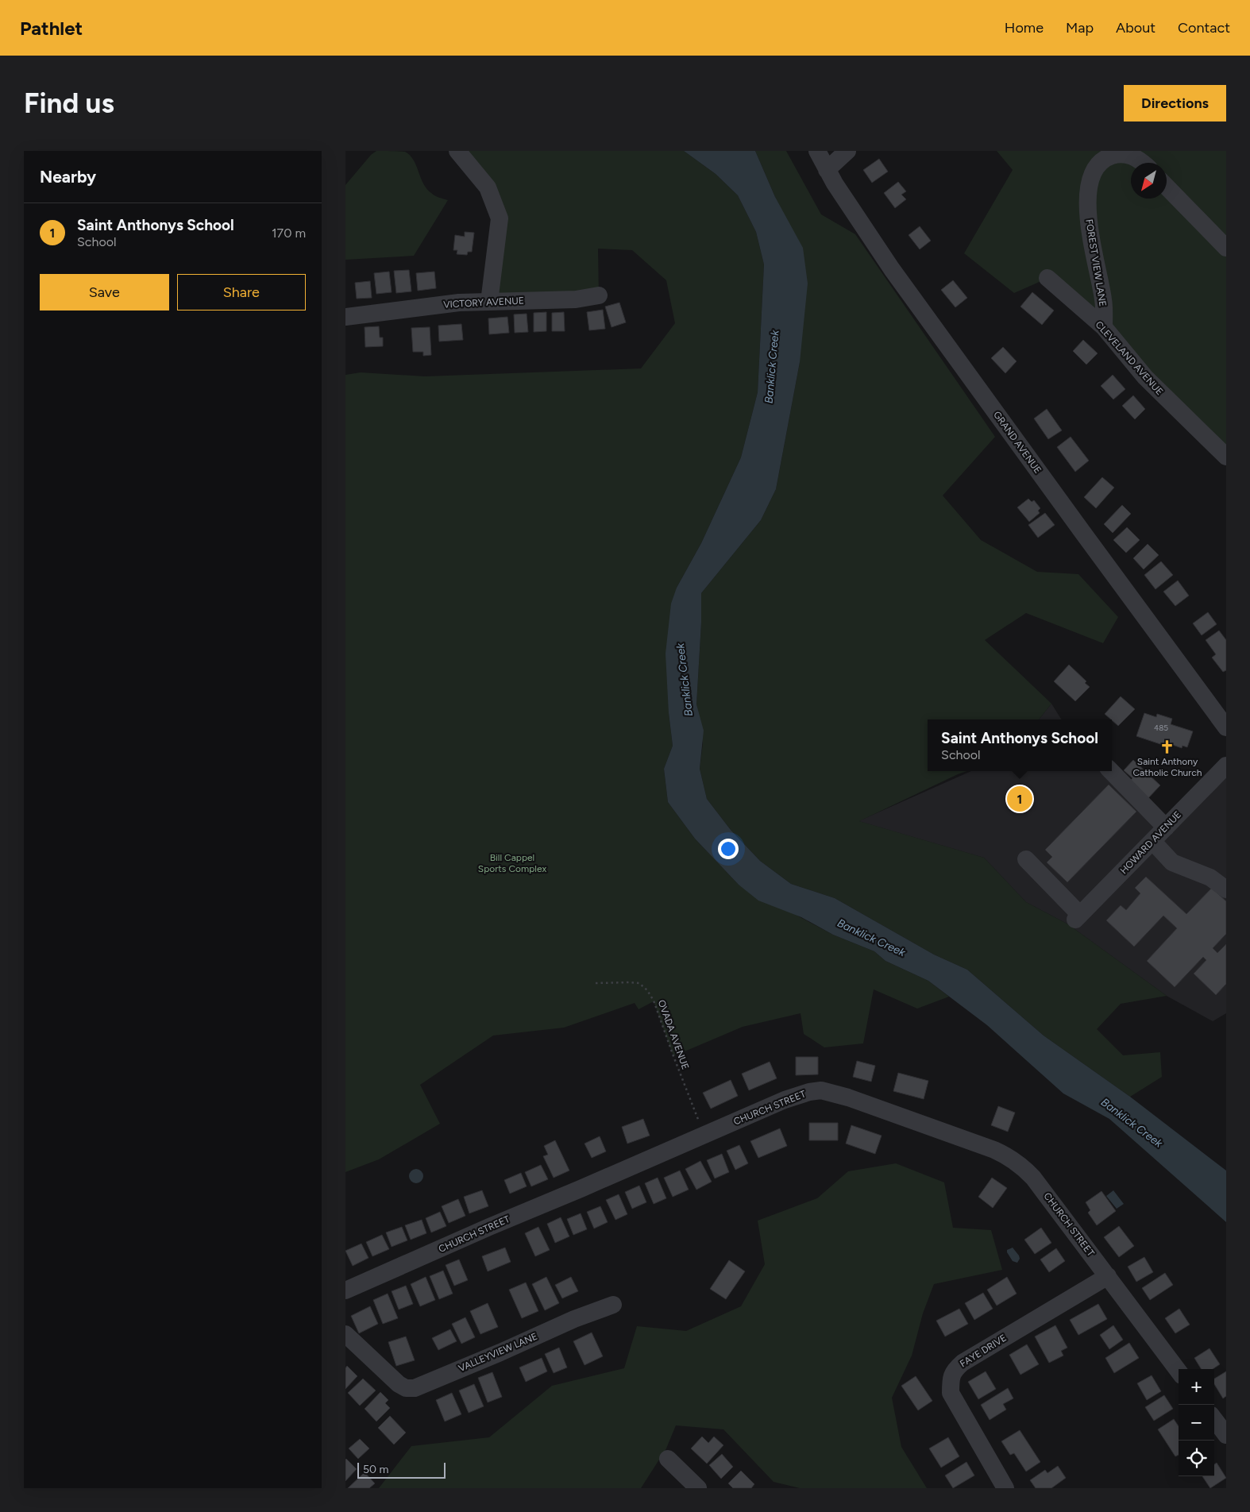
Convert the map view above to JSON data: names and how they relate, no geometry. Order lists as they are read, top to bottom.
{
  "streets": {
    "street": [
      "FOREST VIEW LANE",
      "VICTORY AVENUE",
      "CLEVELAND AVENUE",
      "GRAND AVENUE",
      "HOWARD AVENUE",
      "CHURCH STREET",
      "FAYE DRIVE",
      "VALLEYVIEW LANE"
    ],
    "path": ["OVADA AVENUE"]
  },
  "crossings": [
    ["FOREST VIEW LANE", "CLEVELAND AVENUE"],
    ["OVADA AVENUE", "CHURCH STREET"],
    ["CHURCH STREET", "FAYE DRIVE"]
  ],
  "water": ["Banklick Creek"],
  "parks": ["Bill Cappel Sports Complex"],
  "places": {
    "church": ["Saint Anthony Catholic Church"]
  },
  "house_numbers": ["485"],
  "scale_bar": "50 m",
  "north": "bottom left",
  "page": {
    "header": "Pathlet",
    "nav": [
      "Home",
      "Map",
      "About",
      "Contact"
    ],
    "buttons": [
      "Directions",
      ["Save", "Share"]
    ],
    "title": "Find us",
    "heading": "Nearby",
    "list": [
      {
        "mark": "1",
        "name": "Saint Anthonys School",
        "note": "School",
        "value": "170 m"
      }
    ],
    "popup": ["Saint Anthonys School", "School"],
    "pins": "1",
    "map_buttons": ["+", "−"],
    "scale": "50 m"
  }
}
